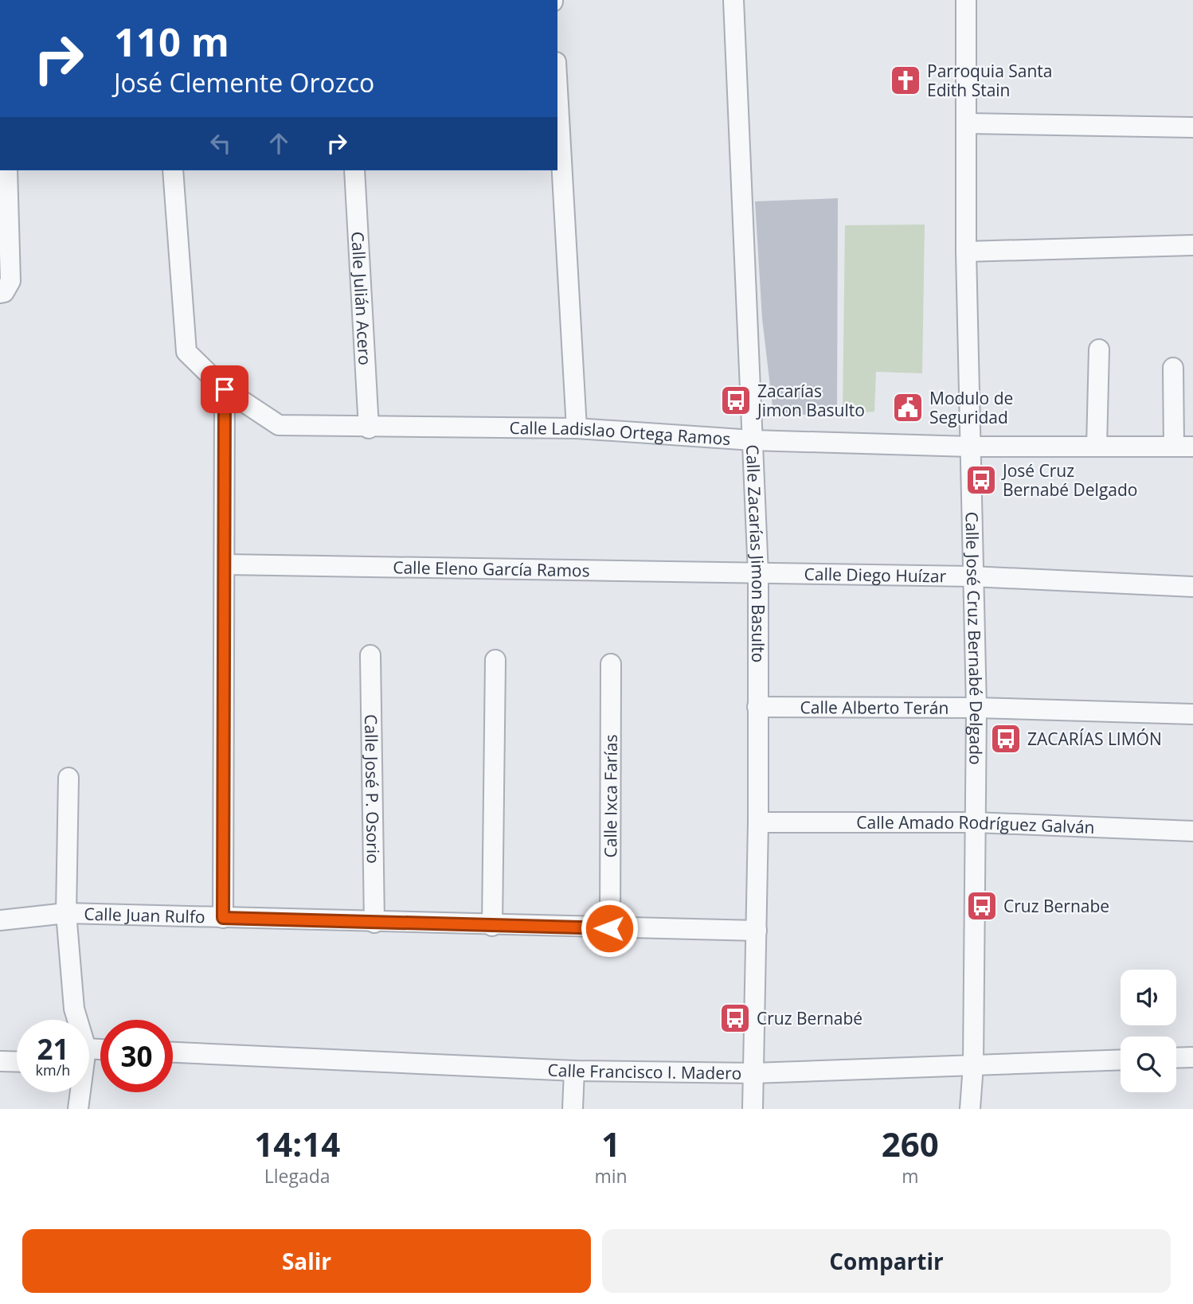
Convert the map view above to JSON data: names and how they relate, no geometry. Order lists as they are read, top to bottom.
{
  "streets": {
    "street": [
      "Calle Julián Acero",
      "Calle Ladislao Ortega Ramos",
      "Calle Zacarías Jimon Basulto",
      "Calle Eleno García Ramos",
      "Calle Diego Huízar",
      "Calle José Cruz Bernabé Delgado",
      "Calle Alberto Terán",
      "Calle José P. Osorio",
      "Calle Ixca Farías",
      "Calle Amado Rodríguez Galván",
      "Calle Juan Rulfo",
      "Calle Francisco I. Madero"
    ]
  },
  "crossings": [
    ["Calle Julián Acero", "Calle Ladislao Ortega Ramos"],
    ["Calle Ladislao Ortega Ramos", "Calle Zacarías Jimon Basulto"],
    ["Calle Ladislao Ortega Ramos", "Calle José Cruz Bernabé Delgado"],
    ["Calle Zacarías Jimon Basulto", "Calle Eleno García Ramos"],
    ["Calle Zacarías Jimon Basulto", "Calle Diego Huízar"],
    ["Calle Zacarías Jimon Basulto", "Calle Alberto Terán"],
    ["Calle Zacarías Jimon Basulto", "Calle Amado Rodríguez Galván"],
    ["Calle Zacarías Jimon Basulto", "Calle Juan Rulfo"],
    ["Calle Zacarías Jimon Basulto", "Calle Francisco I. Madero"],
    ["Calle Eleno García Ramos", "Calle Diego Huízar"],
    ["Calle Diego Huízar", "Calle José Cruz Bernabé Delgado"],
    ["Calle José Cruz Bernabé Delgado", "Calle Alberto Terán"],
    ["Calle José Cruz Bernabé Delgado", "Calle Amado Rodríguez Galván"],
    ["Calle José Cruz Bernabé Delgado", "Calle Francisco I. Madero"],
    ["Calle José P. Osorio", "Calle Juan Rulfo"],
    ["Calle Ixca Farías", "Calle Juan Rulfo"]
  ],
  "places": {
    "church": ["Parroquia Santa Edith Stain"],
    "bus stop": [
      "Zacarías Jimon Basulto",
      "José Cruz Bernabé Delgado",
      "ZACARÍAS LIMÓN",
      "Cruz Bernabe",
      "Cruz Bernabé"
    ],
    "public building": ["Modulo de Seguridad"]
  },
  "page": {
    "turn": ["110 m", "José Clemente Orozco"],
    "speed": "21 km/h",
    "limit": "30",
    "eta": [
      "14:14",
      "Llegada",
      "1",
      "min",
      "260",
      "m"
    ],
    "buttons": ["Salir", "Compartir"]
  }
}
